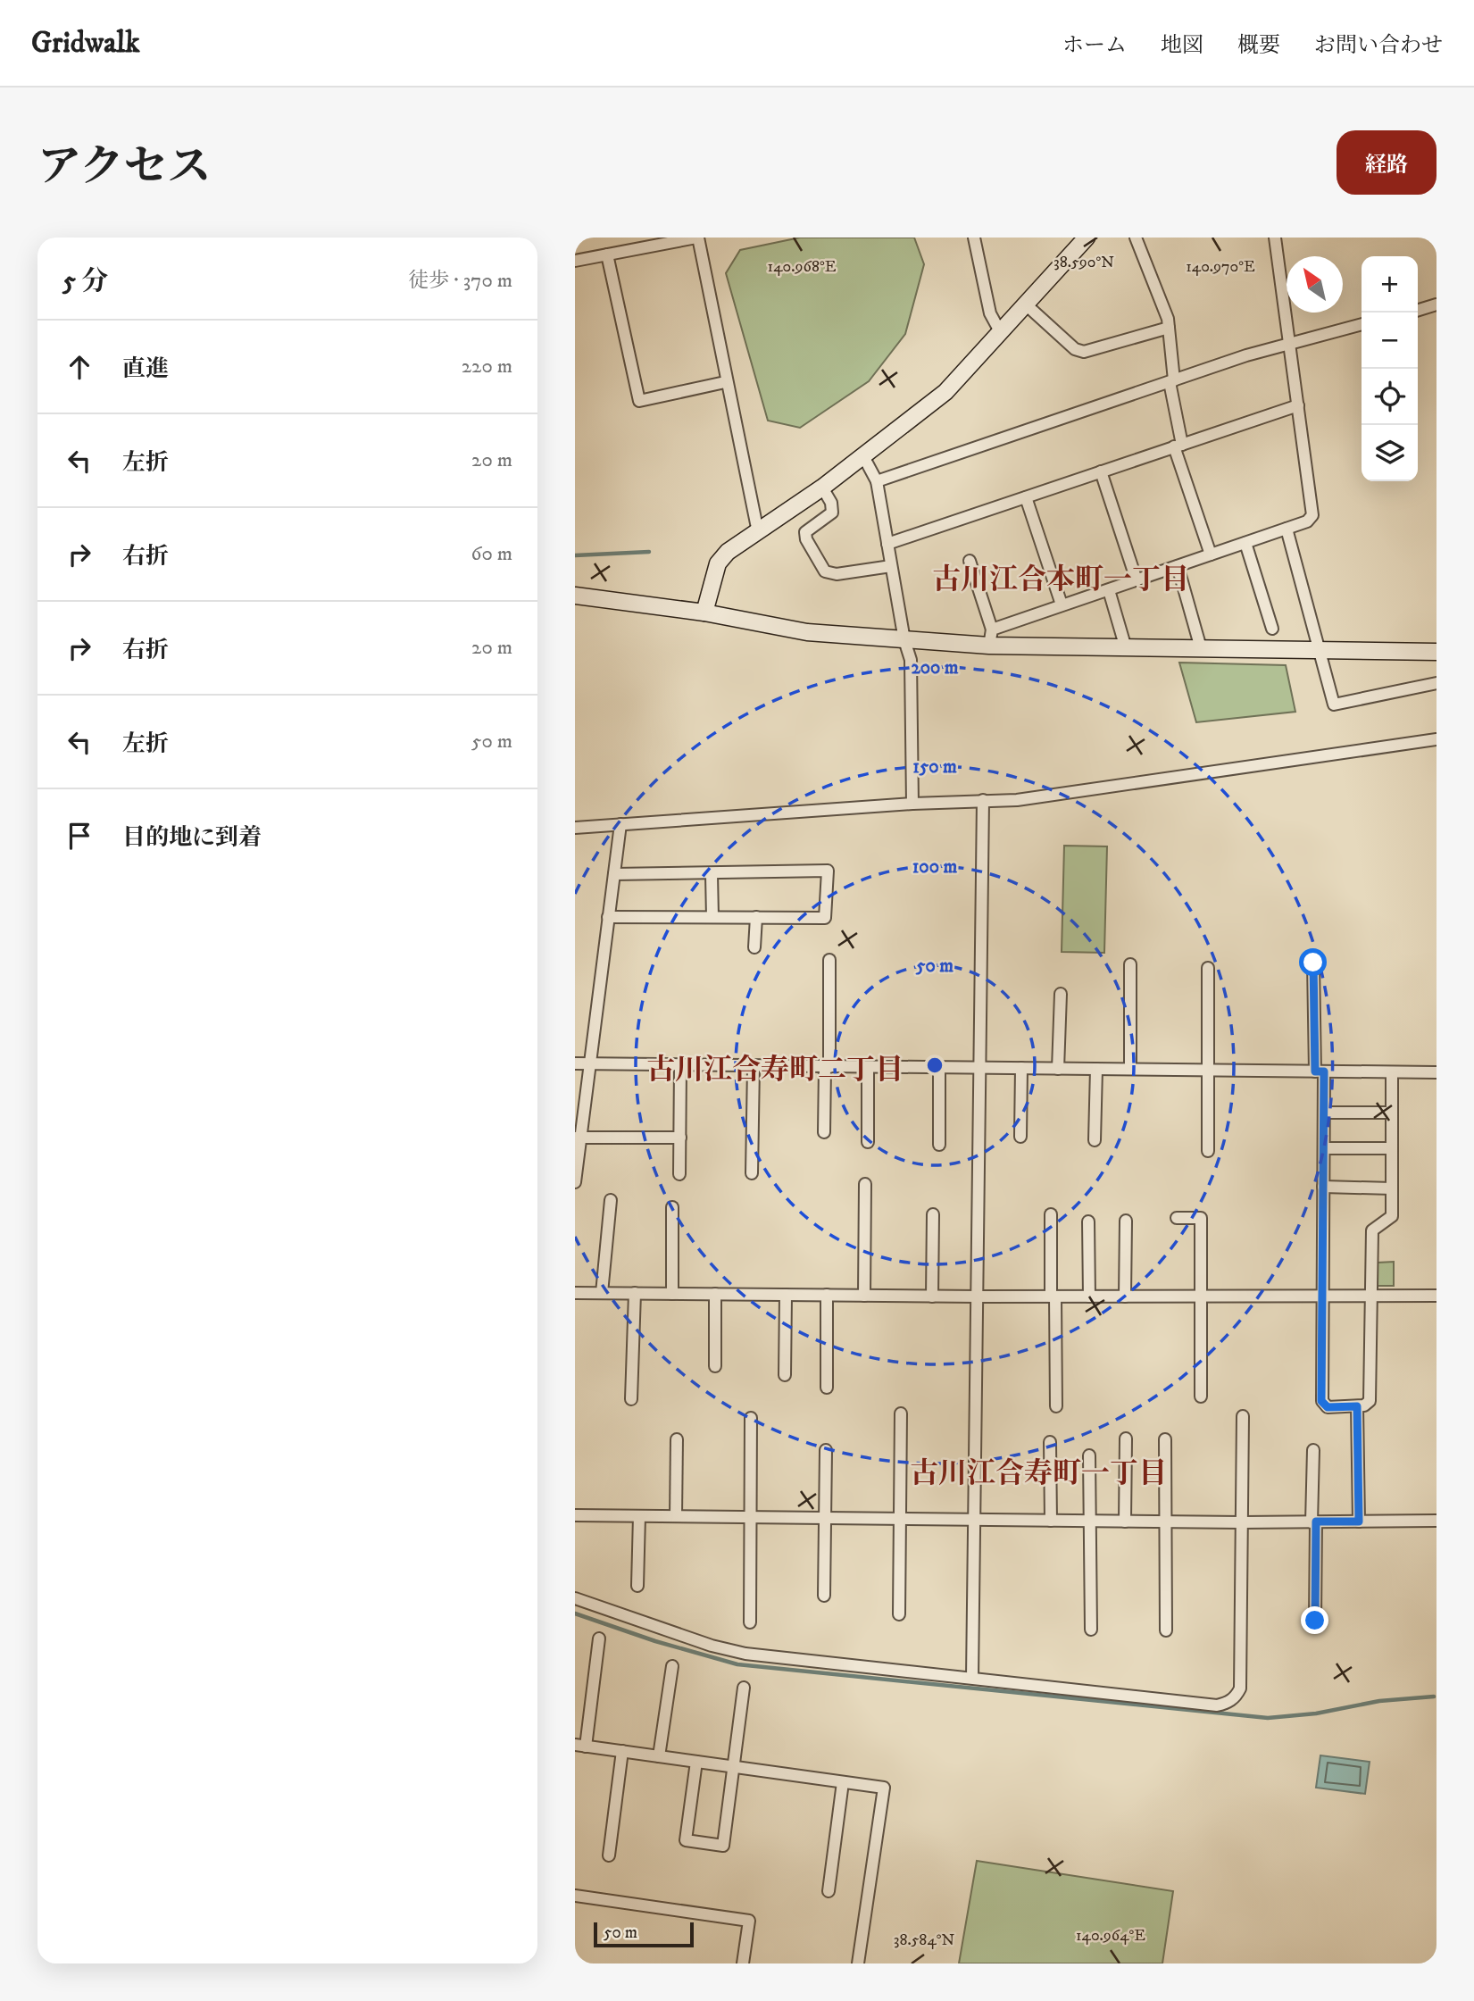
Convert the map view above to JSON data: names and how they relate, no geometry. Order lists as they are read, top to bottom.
{
  "districts": ["古川江合本町一丁目", "古川江合寿町二丁目", "古川江合寿町一丁目"],
  "scale_bar": "50 m",
  "north": "top left",
  "page": {
    "header": "Gridwalk",
    "nav": [
      "ホーム",
      "地図",
      "概要",
      "お問い合わせ"
    ],
    "title": "アクセス",
    "buttons": "経路",
    "heading": ["5 分", "徒歩 · 370 m"],
    "map_buttons": ["+", "−"],
    "list": [
      ["直進", "220 m"],
      ["左折", "20 m"],
      ["右折", "60 m"],
      ["右折", "20 m"],
      ["左折", "50 m"],
      "目的地に到着"
    ],
    "scale": "50 m"
  },
  "coordinates": [
    "38.590°N",
    "140.968°E",
    "140.970°E",
    "140.964°E",
    "38.584°N"
  ],
  "rings": [
    "200 m",
    "150 m",
    "100 m",
    "50 m"
  ]
}
